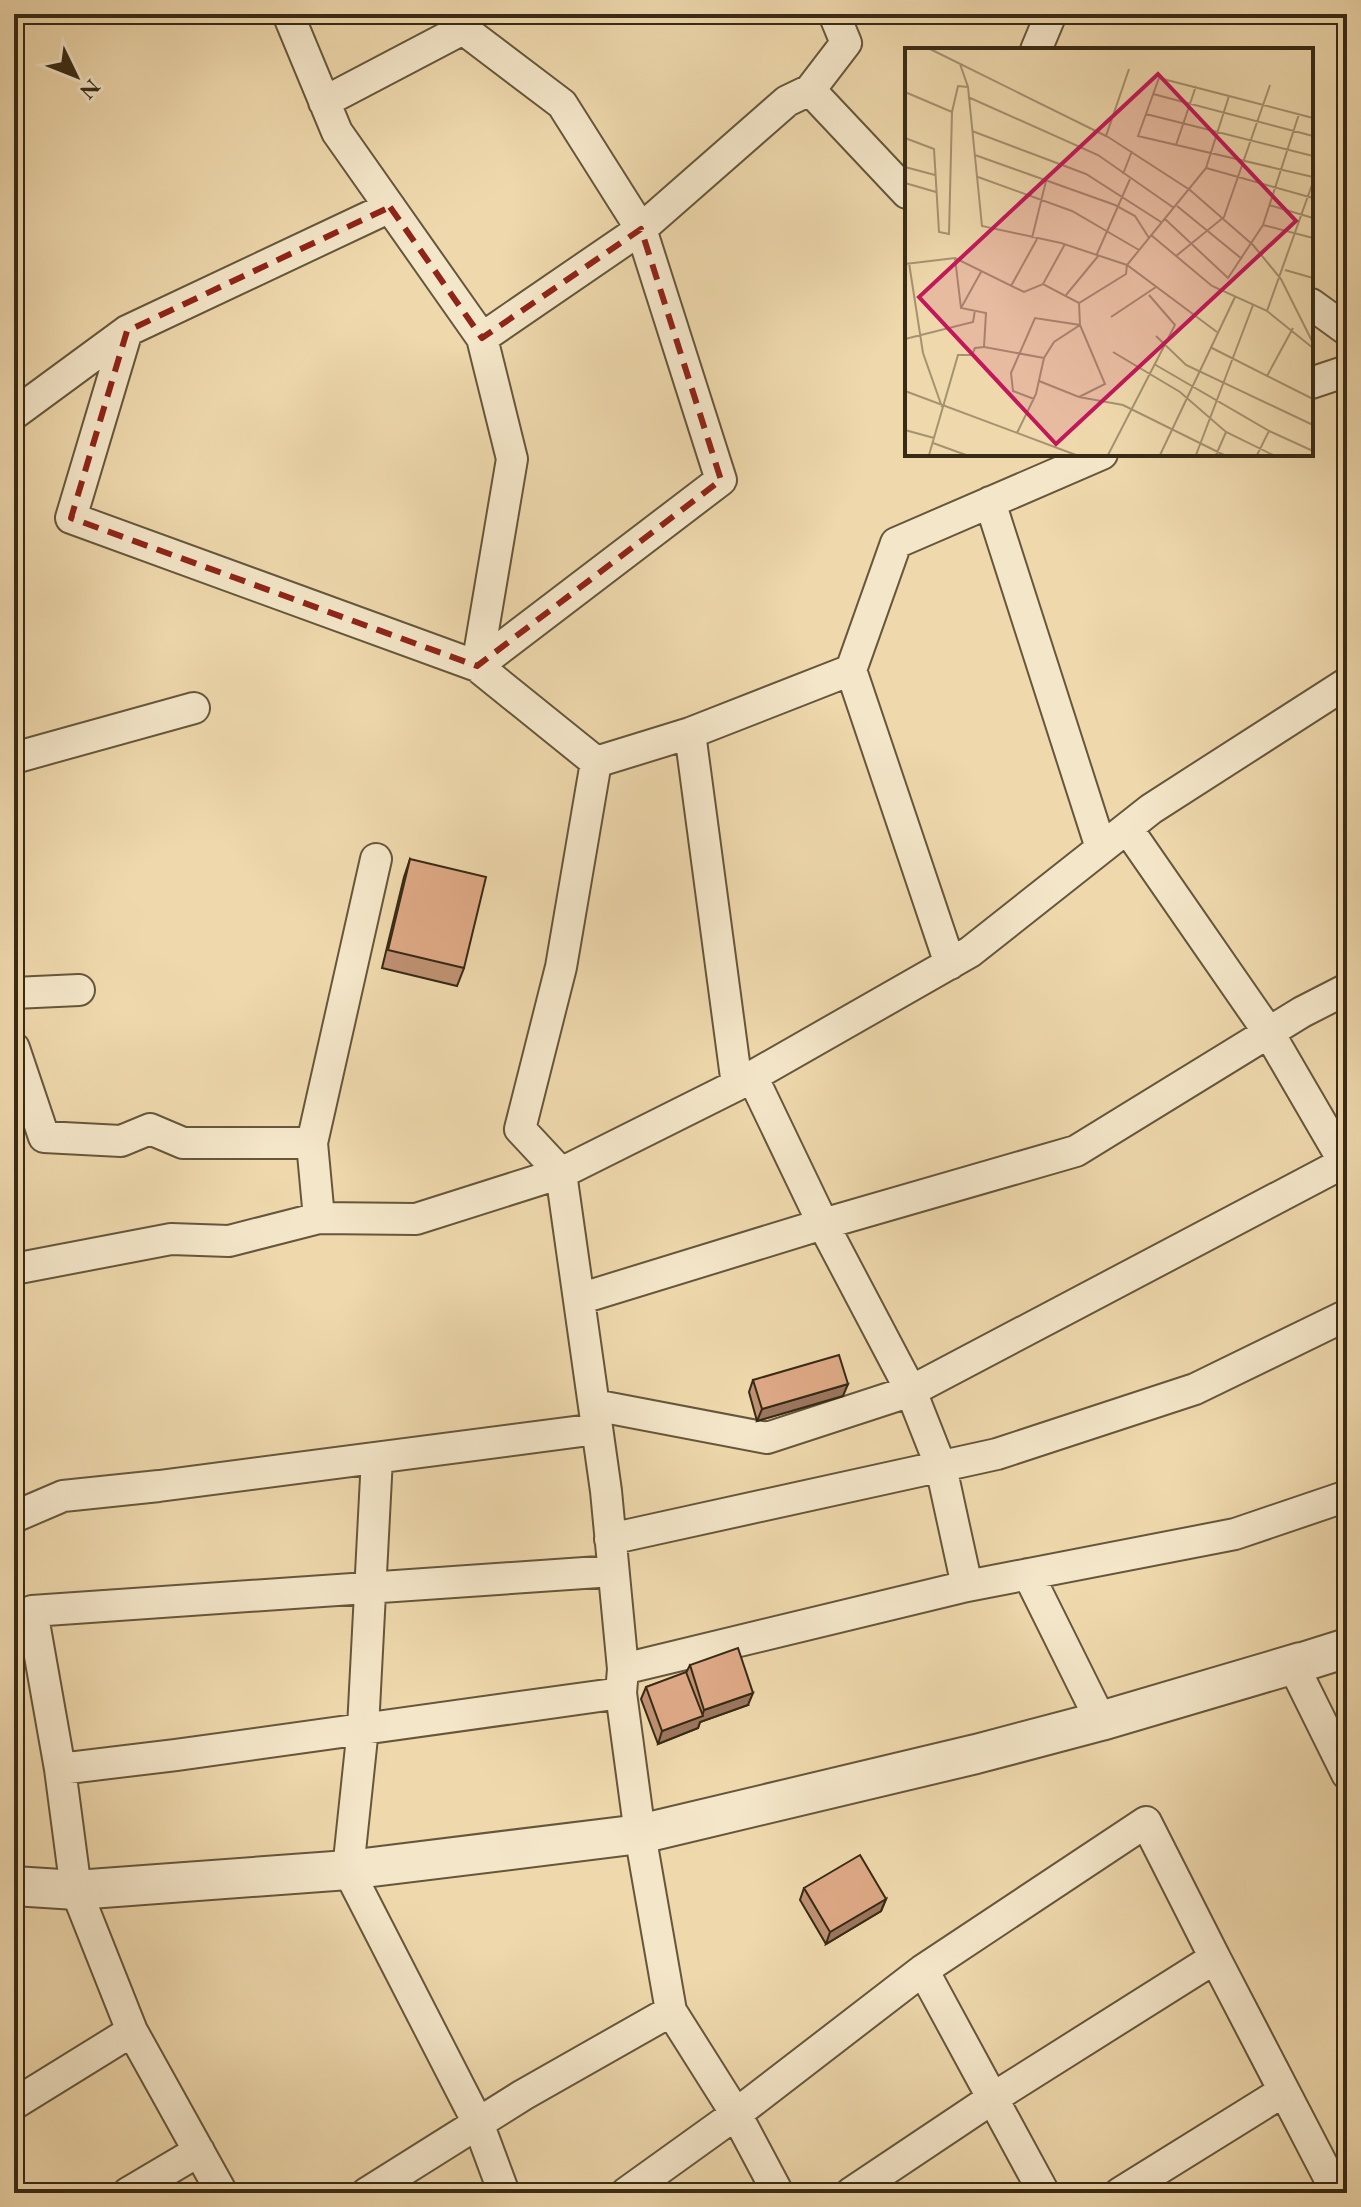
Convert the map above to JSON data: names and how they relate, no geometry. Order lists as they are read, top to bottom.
{
  "north": "bottom right"
}
